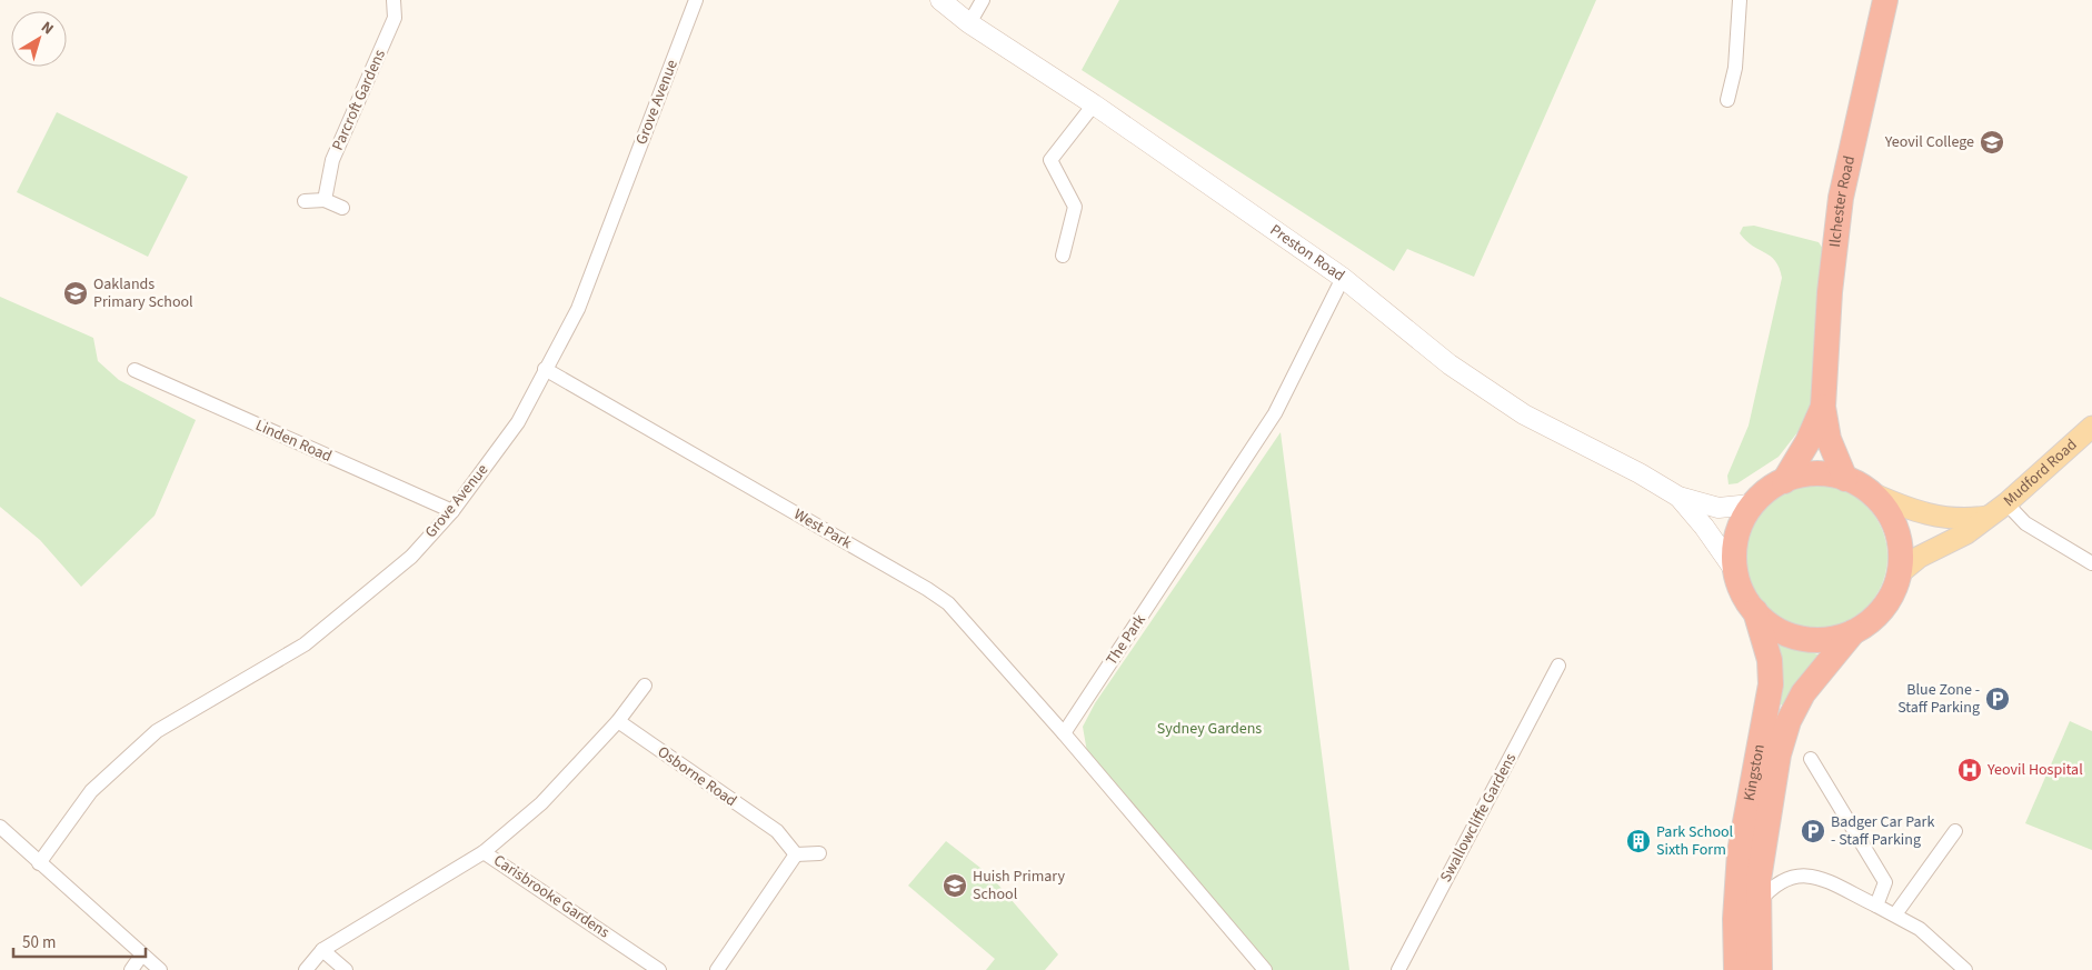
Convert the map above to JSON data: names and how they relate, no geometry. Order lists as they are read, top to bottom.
{
  "streets": {
    "highway": ["Ilchester Road", "Kingston"],
    "main road": ["Mudford Road"],
    "street": [
      "Parcroft Gardens",
      "Grove Avenue",
      "Preston Road",
      "Linden Road",
      "West Park",
      "The Park",
      "Osborne Road",
      "Swallowcliffe Gardens",
      "Carisbrooke Gardens"
    ]
  },
  "crossings": [
    ["Grove Avenue", "Linden Road"],
    ["Grove Avenue", "West Park"],
    ["Ilchester Road", "Preston Road"],
    ["Ilchester Road", "Mudford Road"],
    ["Ilchester Road", "Kingston"],
    ["Preston Road", "Mudford Road"],
    ["Preston Road", "The Park"],
    ["Preston Road", "Kingston"],
    ["Mudford Road", "Kingston"],
    ["West Park", "The Park"]
  ],
  "parks": ["Sydney Gardens"],
  "places": {
    "school or university": ["Yeovil College", "Oaklands Primary School", "Huish Primary School"],
    "parking": ["Blue Zone - Staff Parking", "Badger Car Park - Staff Parking"],
    "hospital": ["Yeovil Hospital"],
    "building": ["Park School Sixth Form"]
  },
  "scale_bar": "50 m",
  "north": "top right"
}
